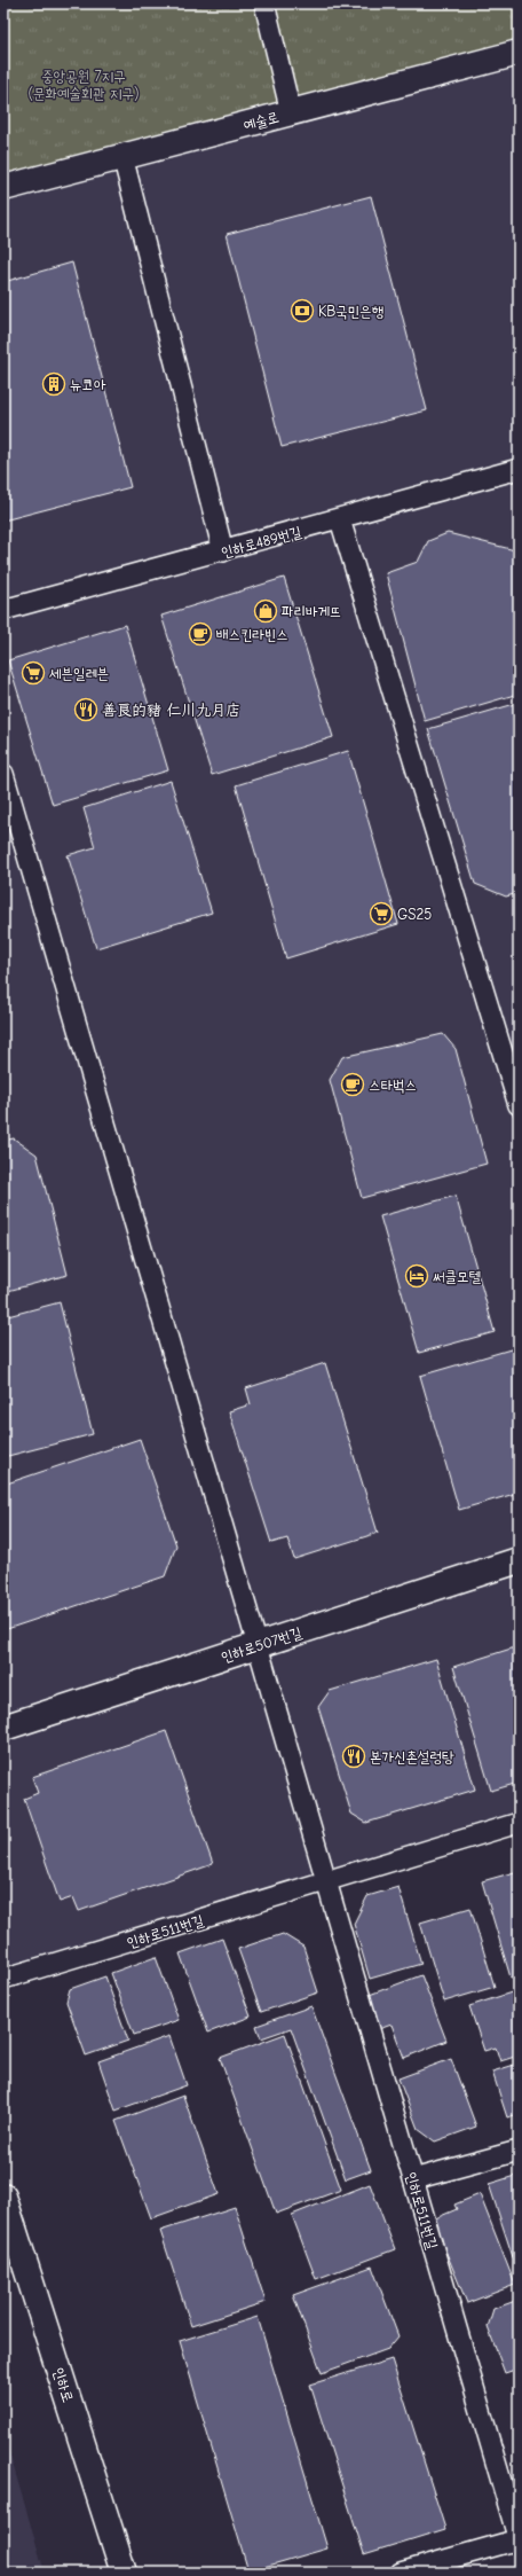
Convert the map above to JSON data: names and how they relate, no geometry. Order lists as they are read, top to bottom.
{
  "streets": {
    "main road": ["예술로", "인하로507번길", "인하로"],
    "lane": ["인하로489번길", "인하로511번길"]
  },
  "parks": ["중앙공원 7지구 (문화예술회관 지구)"],
  "places": {
    "bank": ["KB국민은행"],
    "building": ["뉴코아"],
    "shop": ["파리바게뜨"],
    "cafe": ["배스킨라빈스", "스타벅스"],
    "supermarket": ["세븐일레븐", "GS25"],
    "restaurant": ["善良的豬 仁川九月店", "본가신촌설렁탕"],
    "hotel": ["써클모텔"]
  }
}
